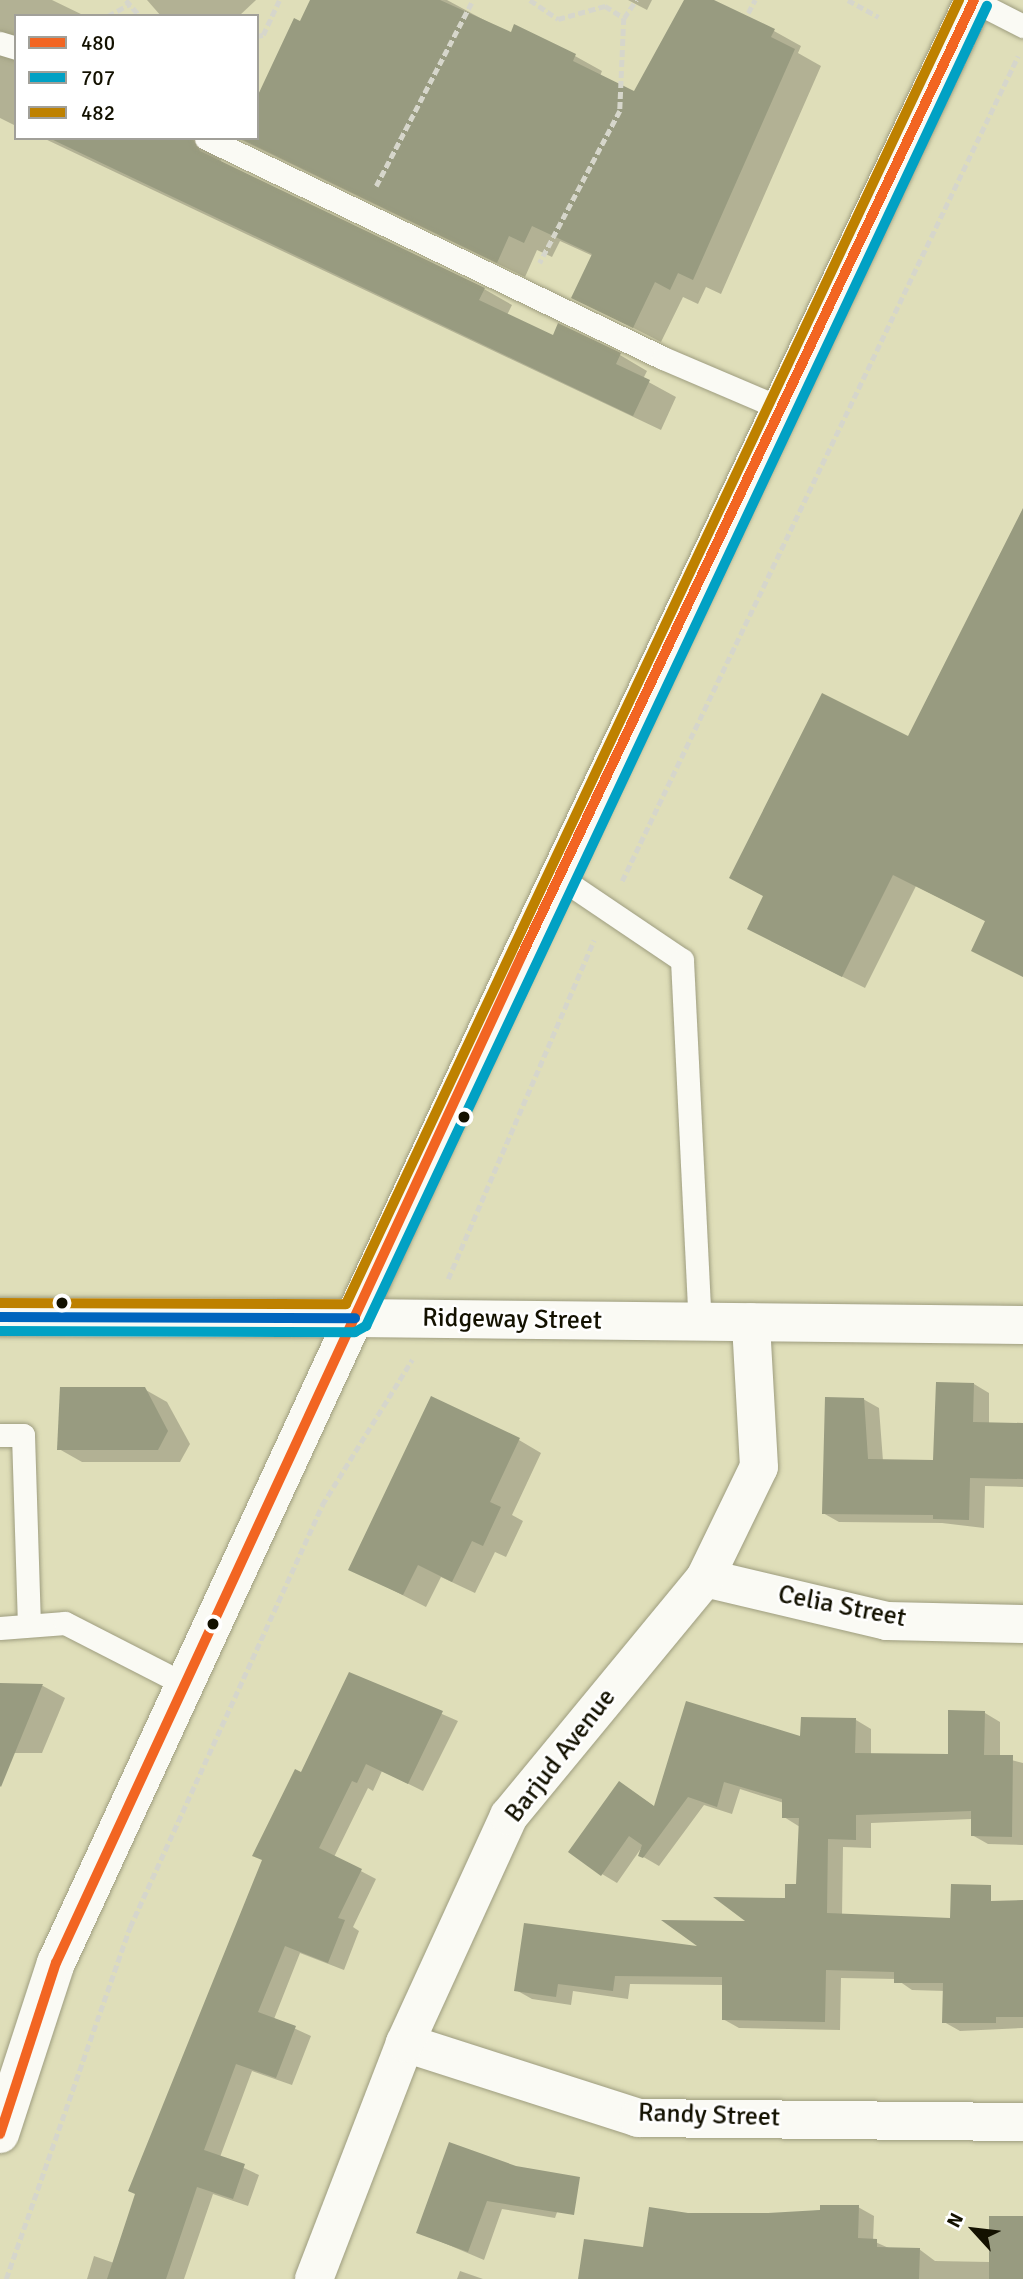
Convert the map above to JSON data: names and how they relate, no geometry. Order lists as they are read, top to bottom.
{
  "streets": {
    "street": [
      "Ridgeway Street",
      "Celia Street",
      "Barjud Avenue",
      "Randy Street"
    ]
  },
  "crossings": [
    ["Ridgeway Street", "Barjud Avenue"],
    ["Celia Street", "Barjud Avenue"],
    ["Barjud Avenue", "Randy Street"]
  ],
  "lines": ["transit line 480", "transit line 482", "transit line 707"],
  "legend": ["480", "707", "482"],
  "north": "top left"
}
